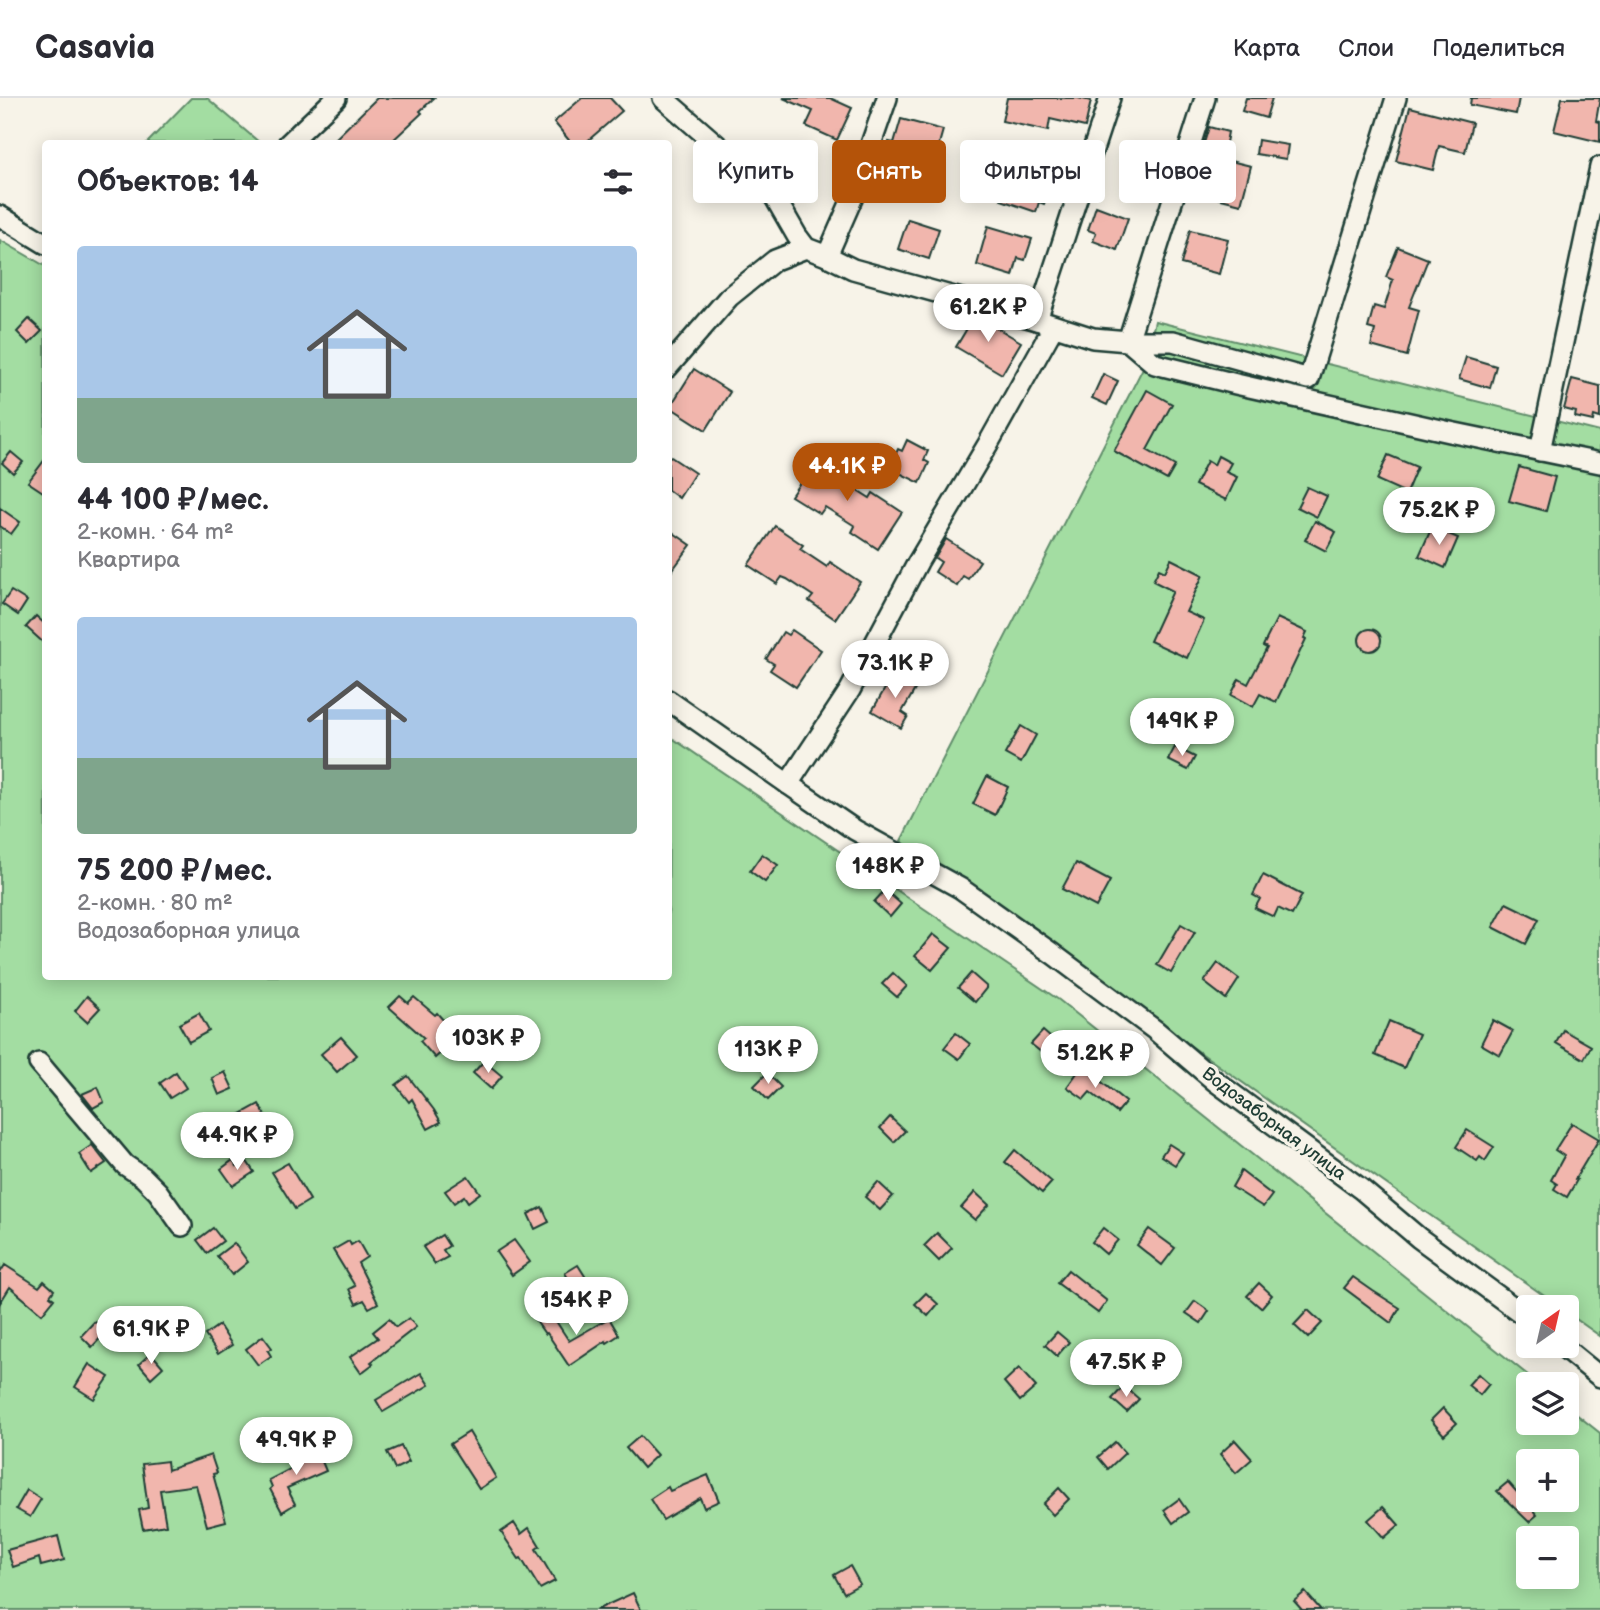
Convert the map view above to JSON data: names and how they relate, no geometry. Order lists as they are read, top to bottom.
{
  "streets": {
    "street": ["Водозаборная улица"]
  },
  "north": "top right",
  "page": {
    "header": "Casavia",
    "nav": ["Карта", "Слои", "Поделиться"],
    "chip": [
      "Купить",
      "Снять",
      "Фильтры",
      "Новое"
    ],
    "heading": "Объектов: 14",
    "list": [
      {
        "name": "44 100 ₽/мес.",
        "note": "2-комн. · 64 m² · Квартира"
      },
      {
        "name": "75 200 ₽/мес.",
        "note": "2-комн. · 80 m² · Водозаборная улица"
      }
    ],
    "price": [
      "61.2K ₽",
      "44.1K ₽",
      "75.2K ₽",
      "73.1K ₽",
      "149K ₽",
      "148K ₽",
      "103K ₽",
      "113K ₽",
      "51.2K ₽",
      "44.9K ₽",
      "154K ₽",
      "61.9K ₽",
      "47.5K ₽",
      "49.9K ₽"
    ],
    "map_buttons": ["+", "−"]
  }
}
